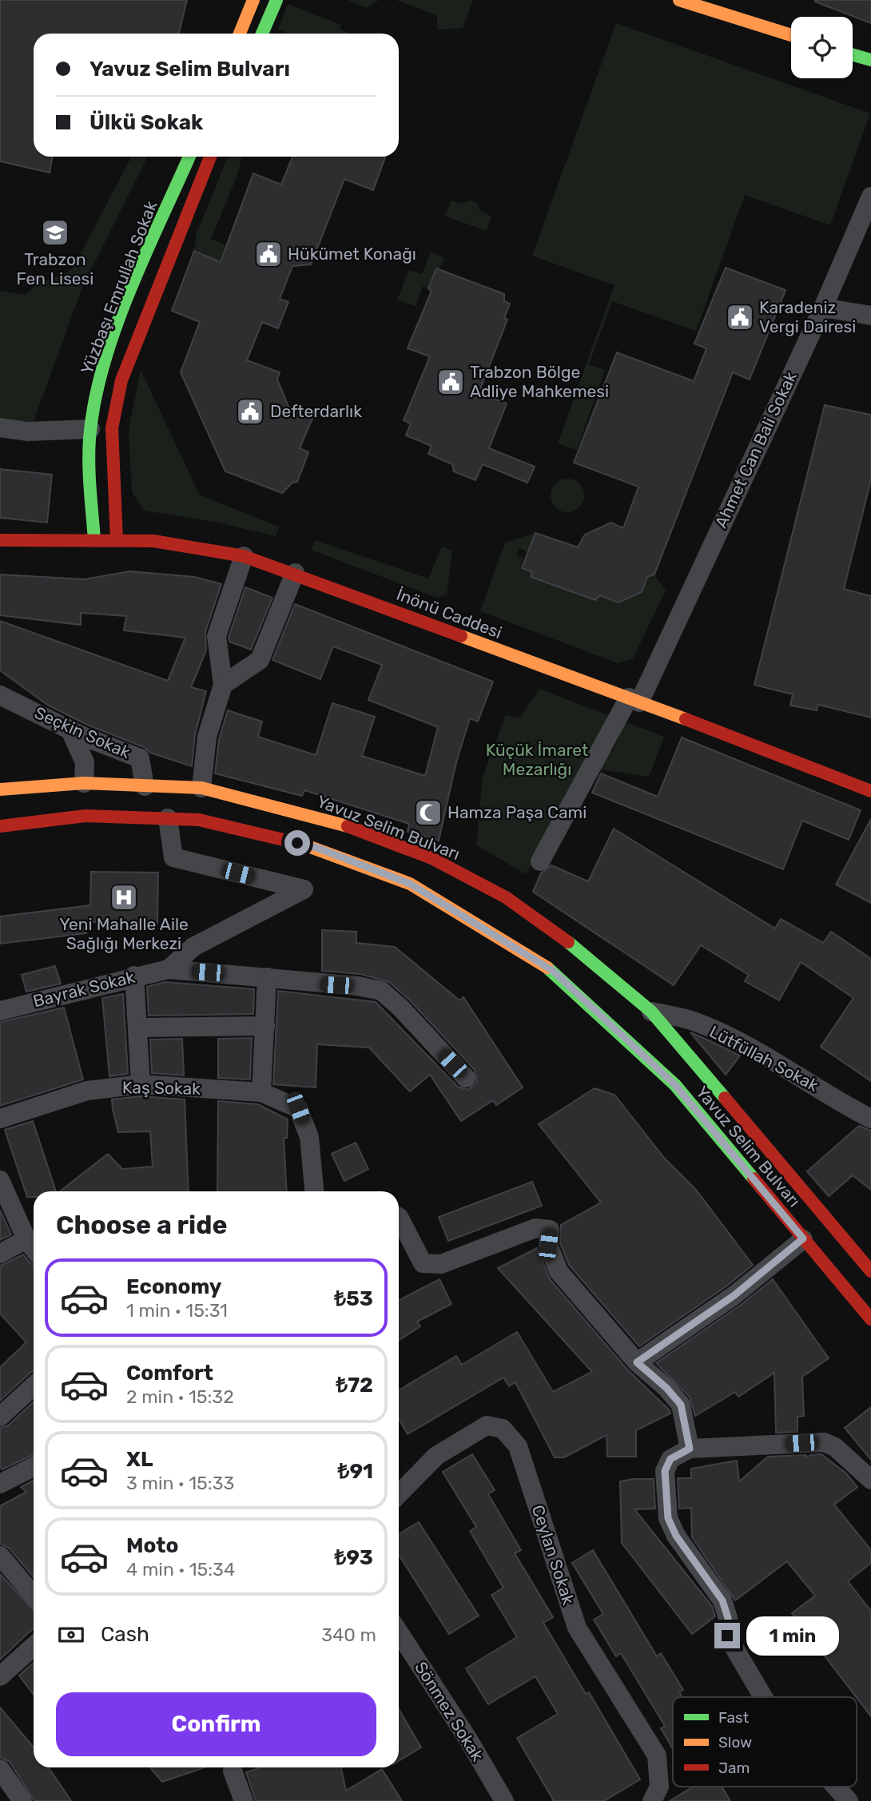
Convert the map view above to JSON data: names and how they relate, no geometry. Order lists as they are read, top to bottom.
{
  "streets": {
    "main road": ["Yüzbaşı Emrullah Sokak", "İnönü Caddesi", "Yavuz Selim Bulvarı"],
    "street": [
      "Ahmet Can Bali Sokak",
      "Seçkin Sokak",
      "Bayrak Sokak",
      "Lütfüllah Sokak",
      "Kaş Sokak",
      "Ceylan Sokak",
      "Sönmez Sokak"
    ]
  },
  "crossings": [
    ["Yüzbaşı Emrullah Sokak", "İnönü Caddesi"],
    ["Ahmet Can Bali Sokak", "İnönü Caddesi"],
    ["Seçkin Sokak", "Yavuz Selim Bulvarı"],
    ["Yavuz Selim Bulvarı", "Lütfüllah Sokak"]
  ],
  "parks": ["Küçük İmaret Mezarlığı"],
  "places": {
    "school or university": ["Trabzon Fen Lisesi"],
    "public building": [
      "Hükümet Konağı",
      "Karadeniz Vergi Dairesi",
      "Trabzon Bölge Adliye Mahkemesi",
      "Defterdarlık"
    ],
    "mosque": ["Hamza Paşa Cami"],
    "hospital": ["Yeni Mahalle Aile Sağlığı Merkezi"]
  },
  "legend": ["Fast", "Slow", "Jam"],
  "page": {
    "banner": ["Yavuz Selim Bulvarı", "Ülkü Sokak"],
    "heading": "Choose a ride",
    "list": [
      {
        "name": "Economy",
        "note": "1 min · 15:31",
        "value": "₺53"
      },
      {
        "name": "Comfort",
        "note": "2 min · 15:32",
        "value": "₺72"
      },
      {
        "name": "XL",
        "note": "3 min · 15:33",
        "value": "₺91"
      },
      {
        "name": "Moto",
        "note": "4 min · 15:34",
        "value": "₺93"
      }
    ],
    "pay": ["Cash", "340 m"],
    "bubble": "1 min",
    "buttons": "Confirm"
  }
}
